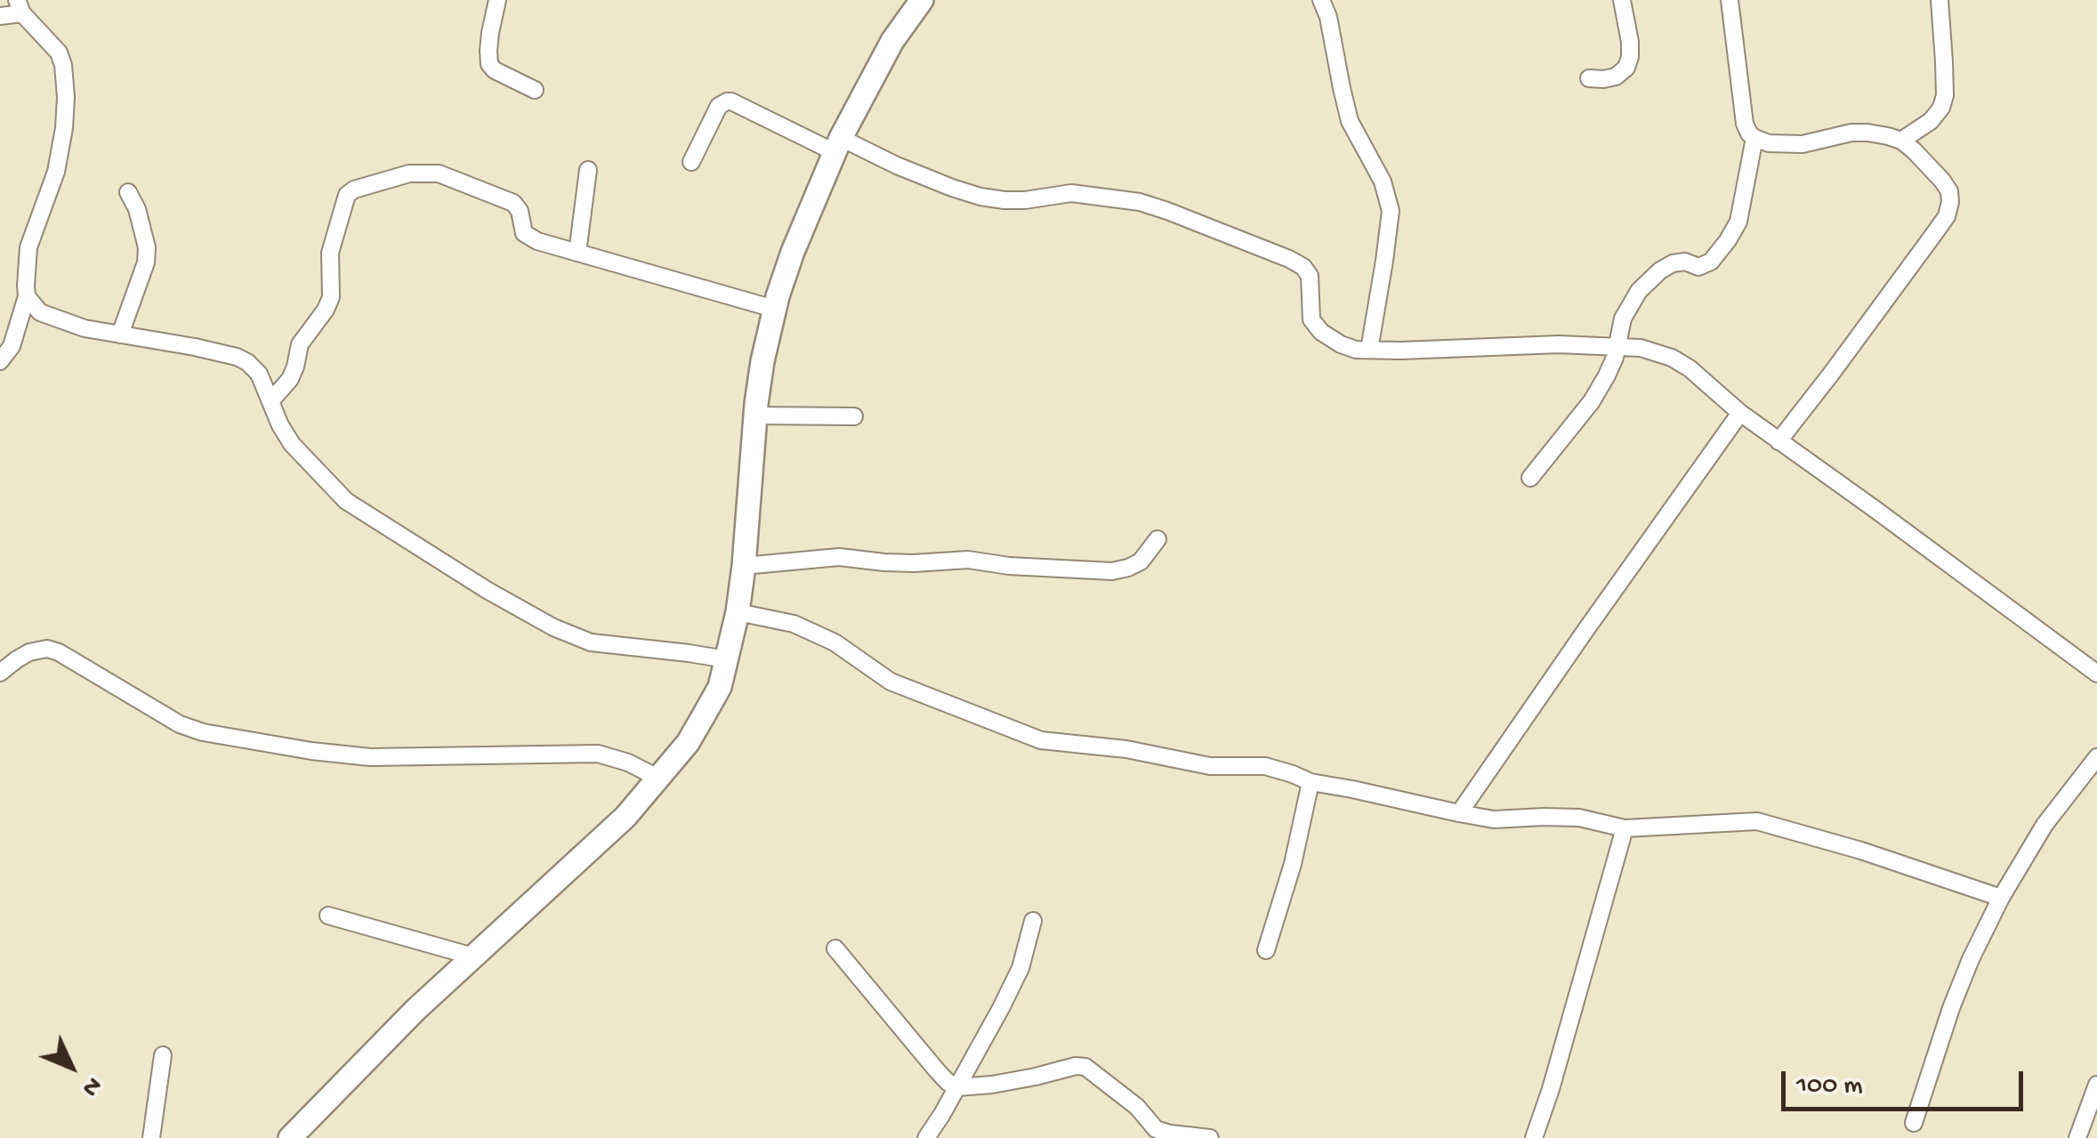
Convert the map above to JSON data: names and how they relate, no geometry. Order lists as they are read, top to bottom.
{
  "scale_bar": "100 m",
  "north": "bottom right"
}
